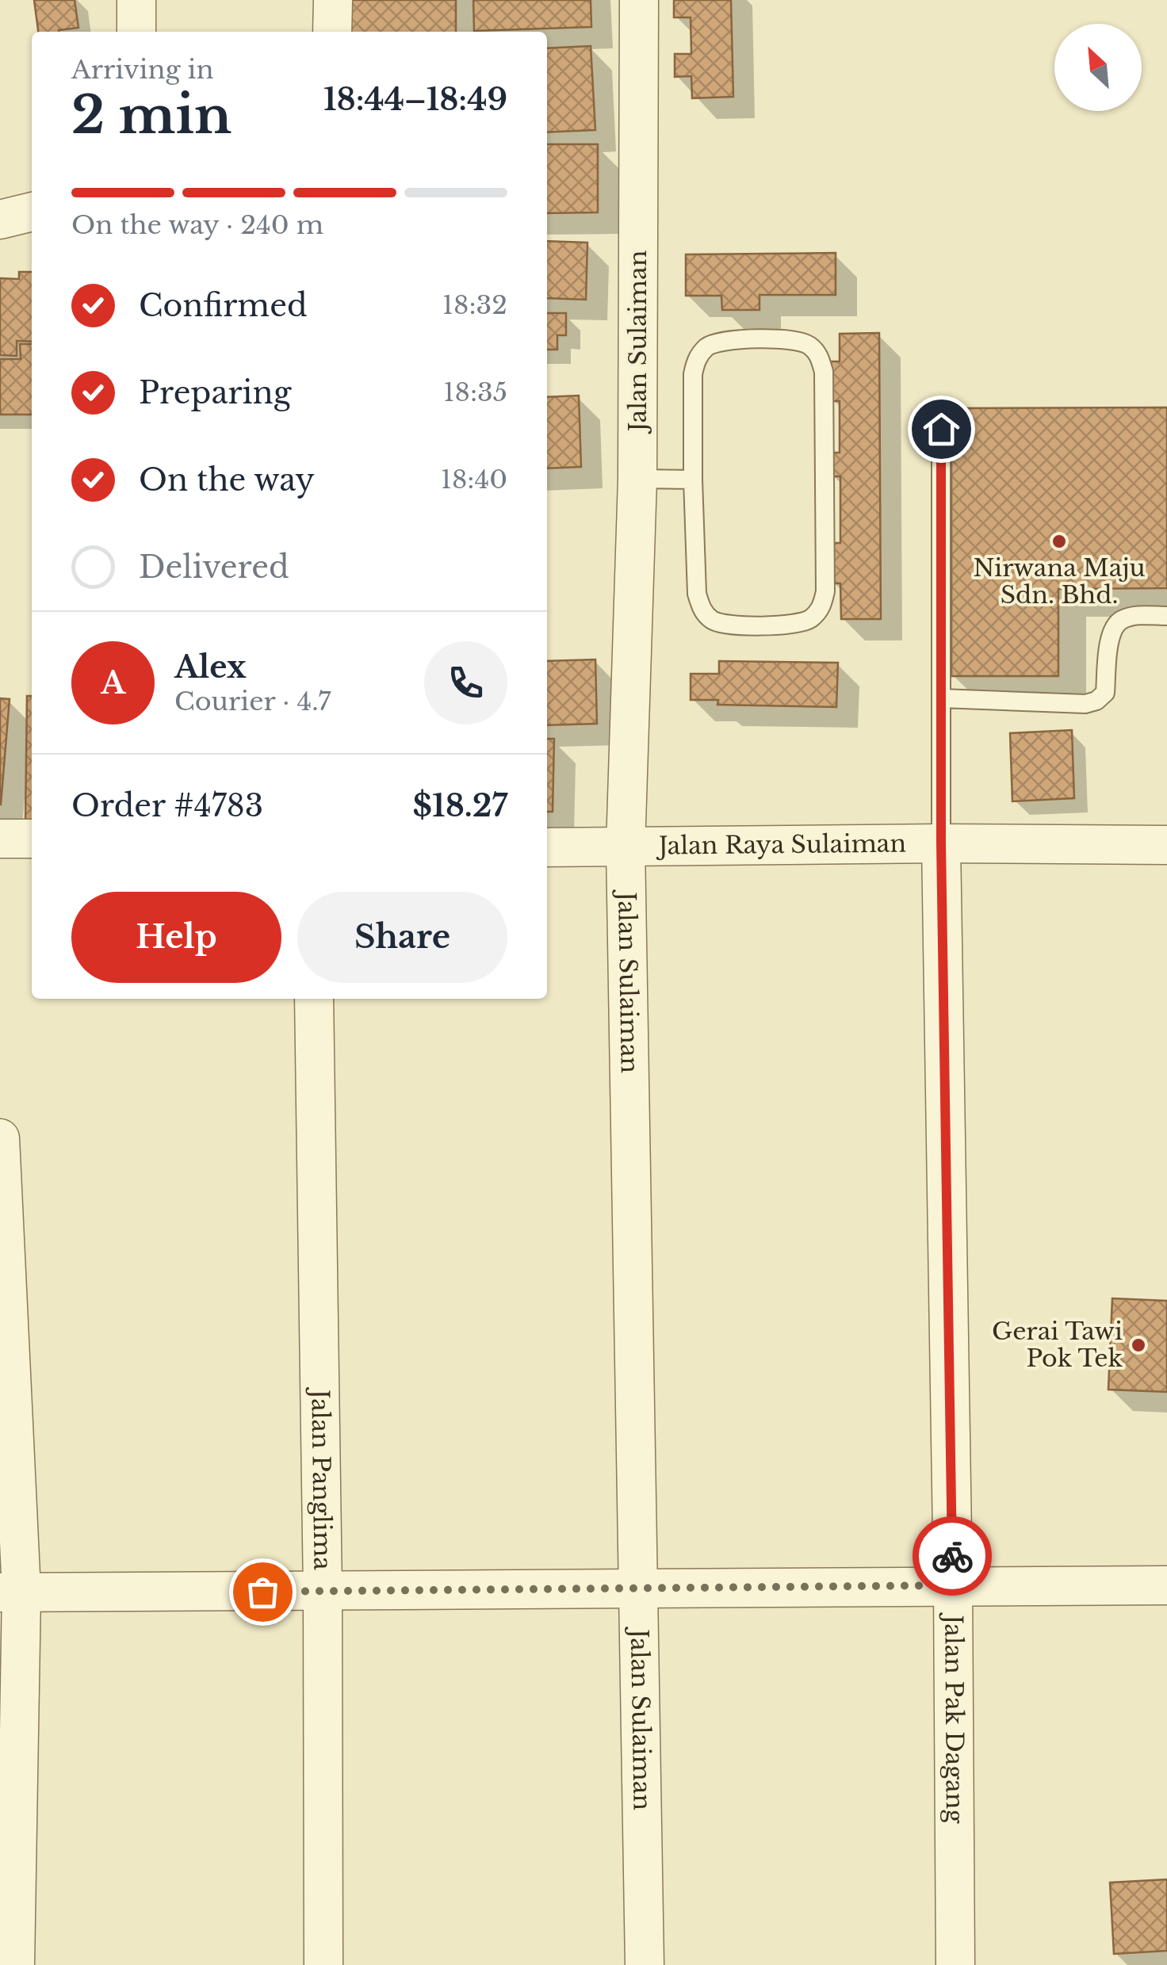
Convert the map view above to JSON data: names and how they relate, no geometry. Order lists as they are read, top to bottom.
{
  "streets": {
    "street": [
      "Jalan Sulaiman",
      "Jalan Raya Sulaiman",
      "Jalan Panglima",
      "Jalan Pak Dagang"
    ]
  },
  "crossings": [
    ["Jalan Sulaiman", "Jalan Raya Sulaiman"],
    ["Jalan Raya Sulaiman", "Jalan Pak Dagang"]
  ],
  "places": ["Nirwana Maju Sdn. Bhd.", "Gerai Tawi Pok Tek"],
  "north": "top left",
  "page": {
    "heading": ["2 min", "Arriving in", "18:44–18:49"],
    "panel": [
      "Alex",
      "Courier · 4.7",
      "Order #4783",
      "$18.27"
    ],
    "bar": "On the way · 240 m",
    "list": [
      ["Confirmed", "18:32"],
      ["Preparing", "18:35"],
      ["On the way", "18:40"],
      "Delivered"
    ],
    "round": "A",
    "buttons": ["Help", "Share"]
  }
}
